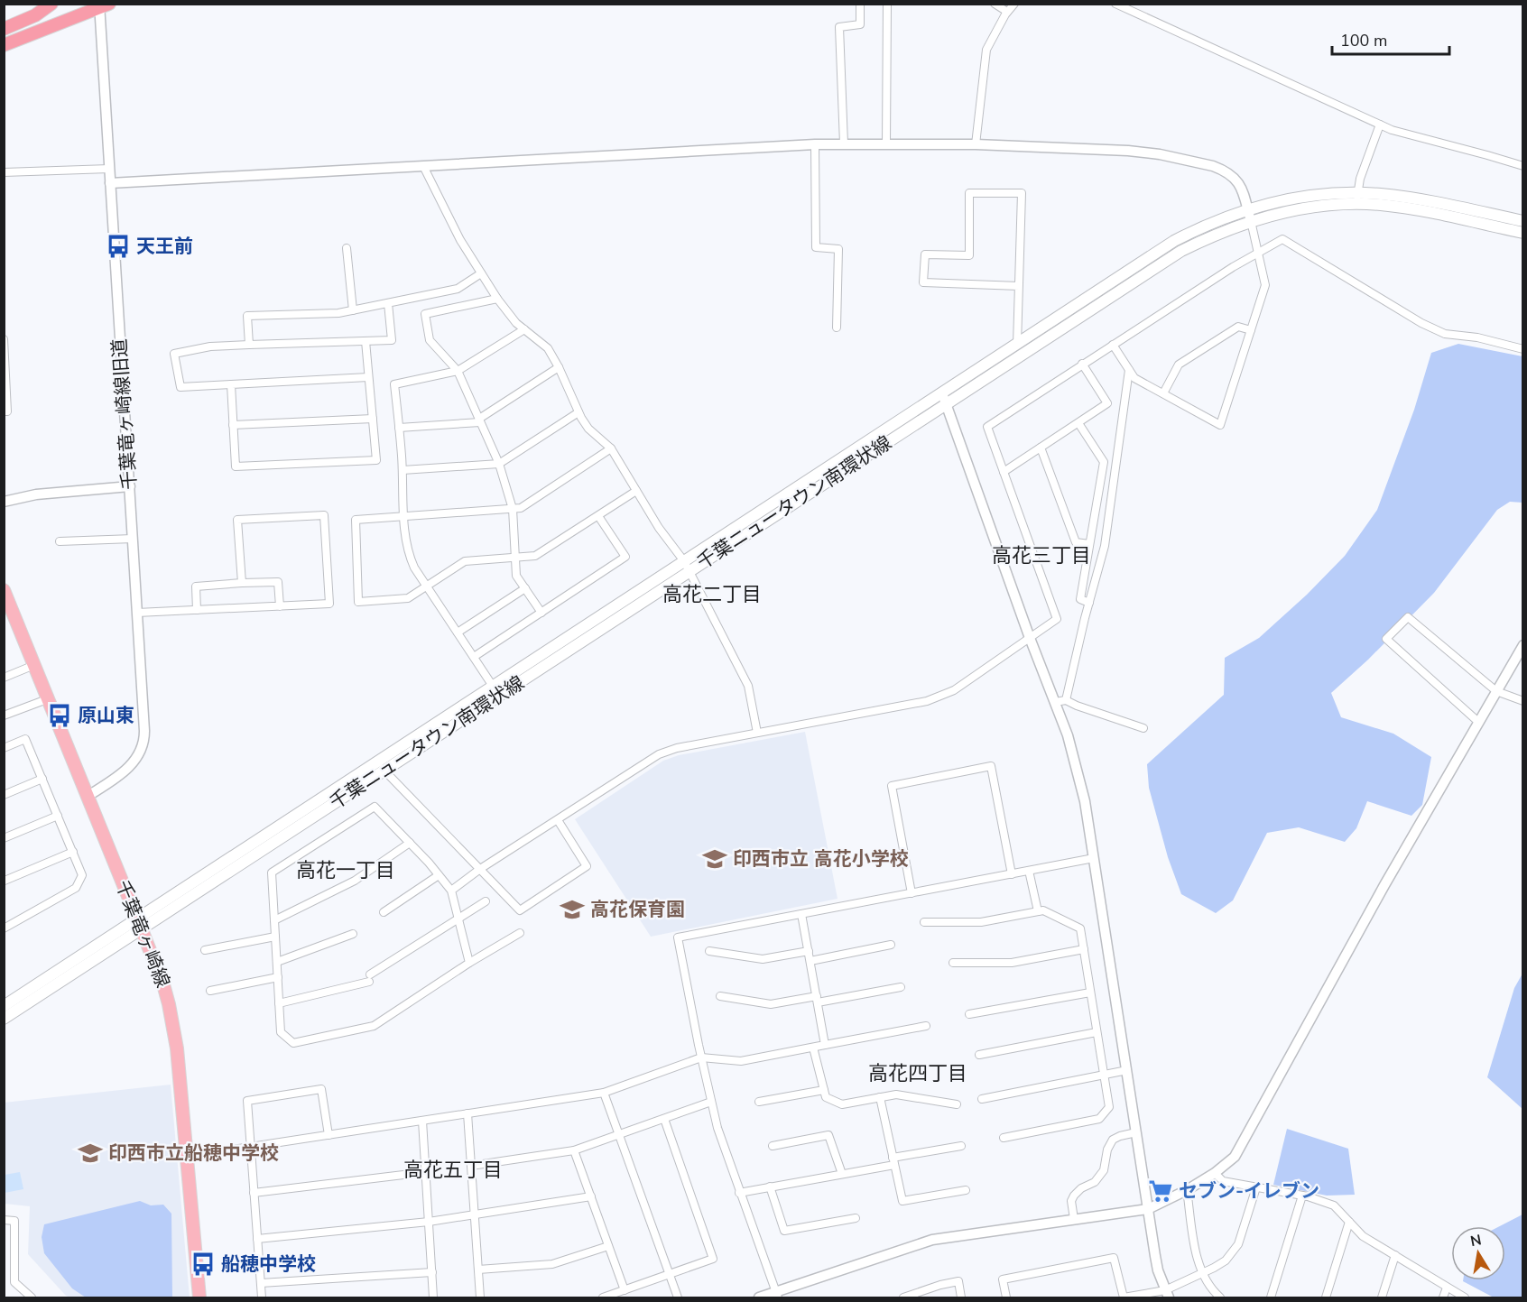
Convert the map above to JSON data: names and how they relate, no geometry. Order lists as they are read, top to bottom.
{
  "streets": {
    "main road": ["千葉ニュータウン南環状線", "千葉竜ヶ崎線"],
    "street": ["千葉竜ヶ崎線旧道"]
  },
  "crossings": [
    ["千葉竜ヶ崎線旧道", "千葉竜ヶ崎線"],
    ["千葉ニュータウン南環状線", "千葉竜ヶ崎線"]
  ],
  "districts": [
    "高花三丁目",
    "高花二丁目",
    "高花一丁目",
    "高花四丁目",
    "高花五丁目"
  ],
  "places": {
    "bus stop": ["天王前", "原山東", "船穂中学校"],
    "school or university": ["印西市立 高花小学校", "高花保育園", "印西市立船穂中学校"],
    "supermarket": ["セブン-イレブン"]
  },
  "scale_bar": "100 m",
  "north": "top"
}
